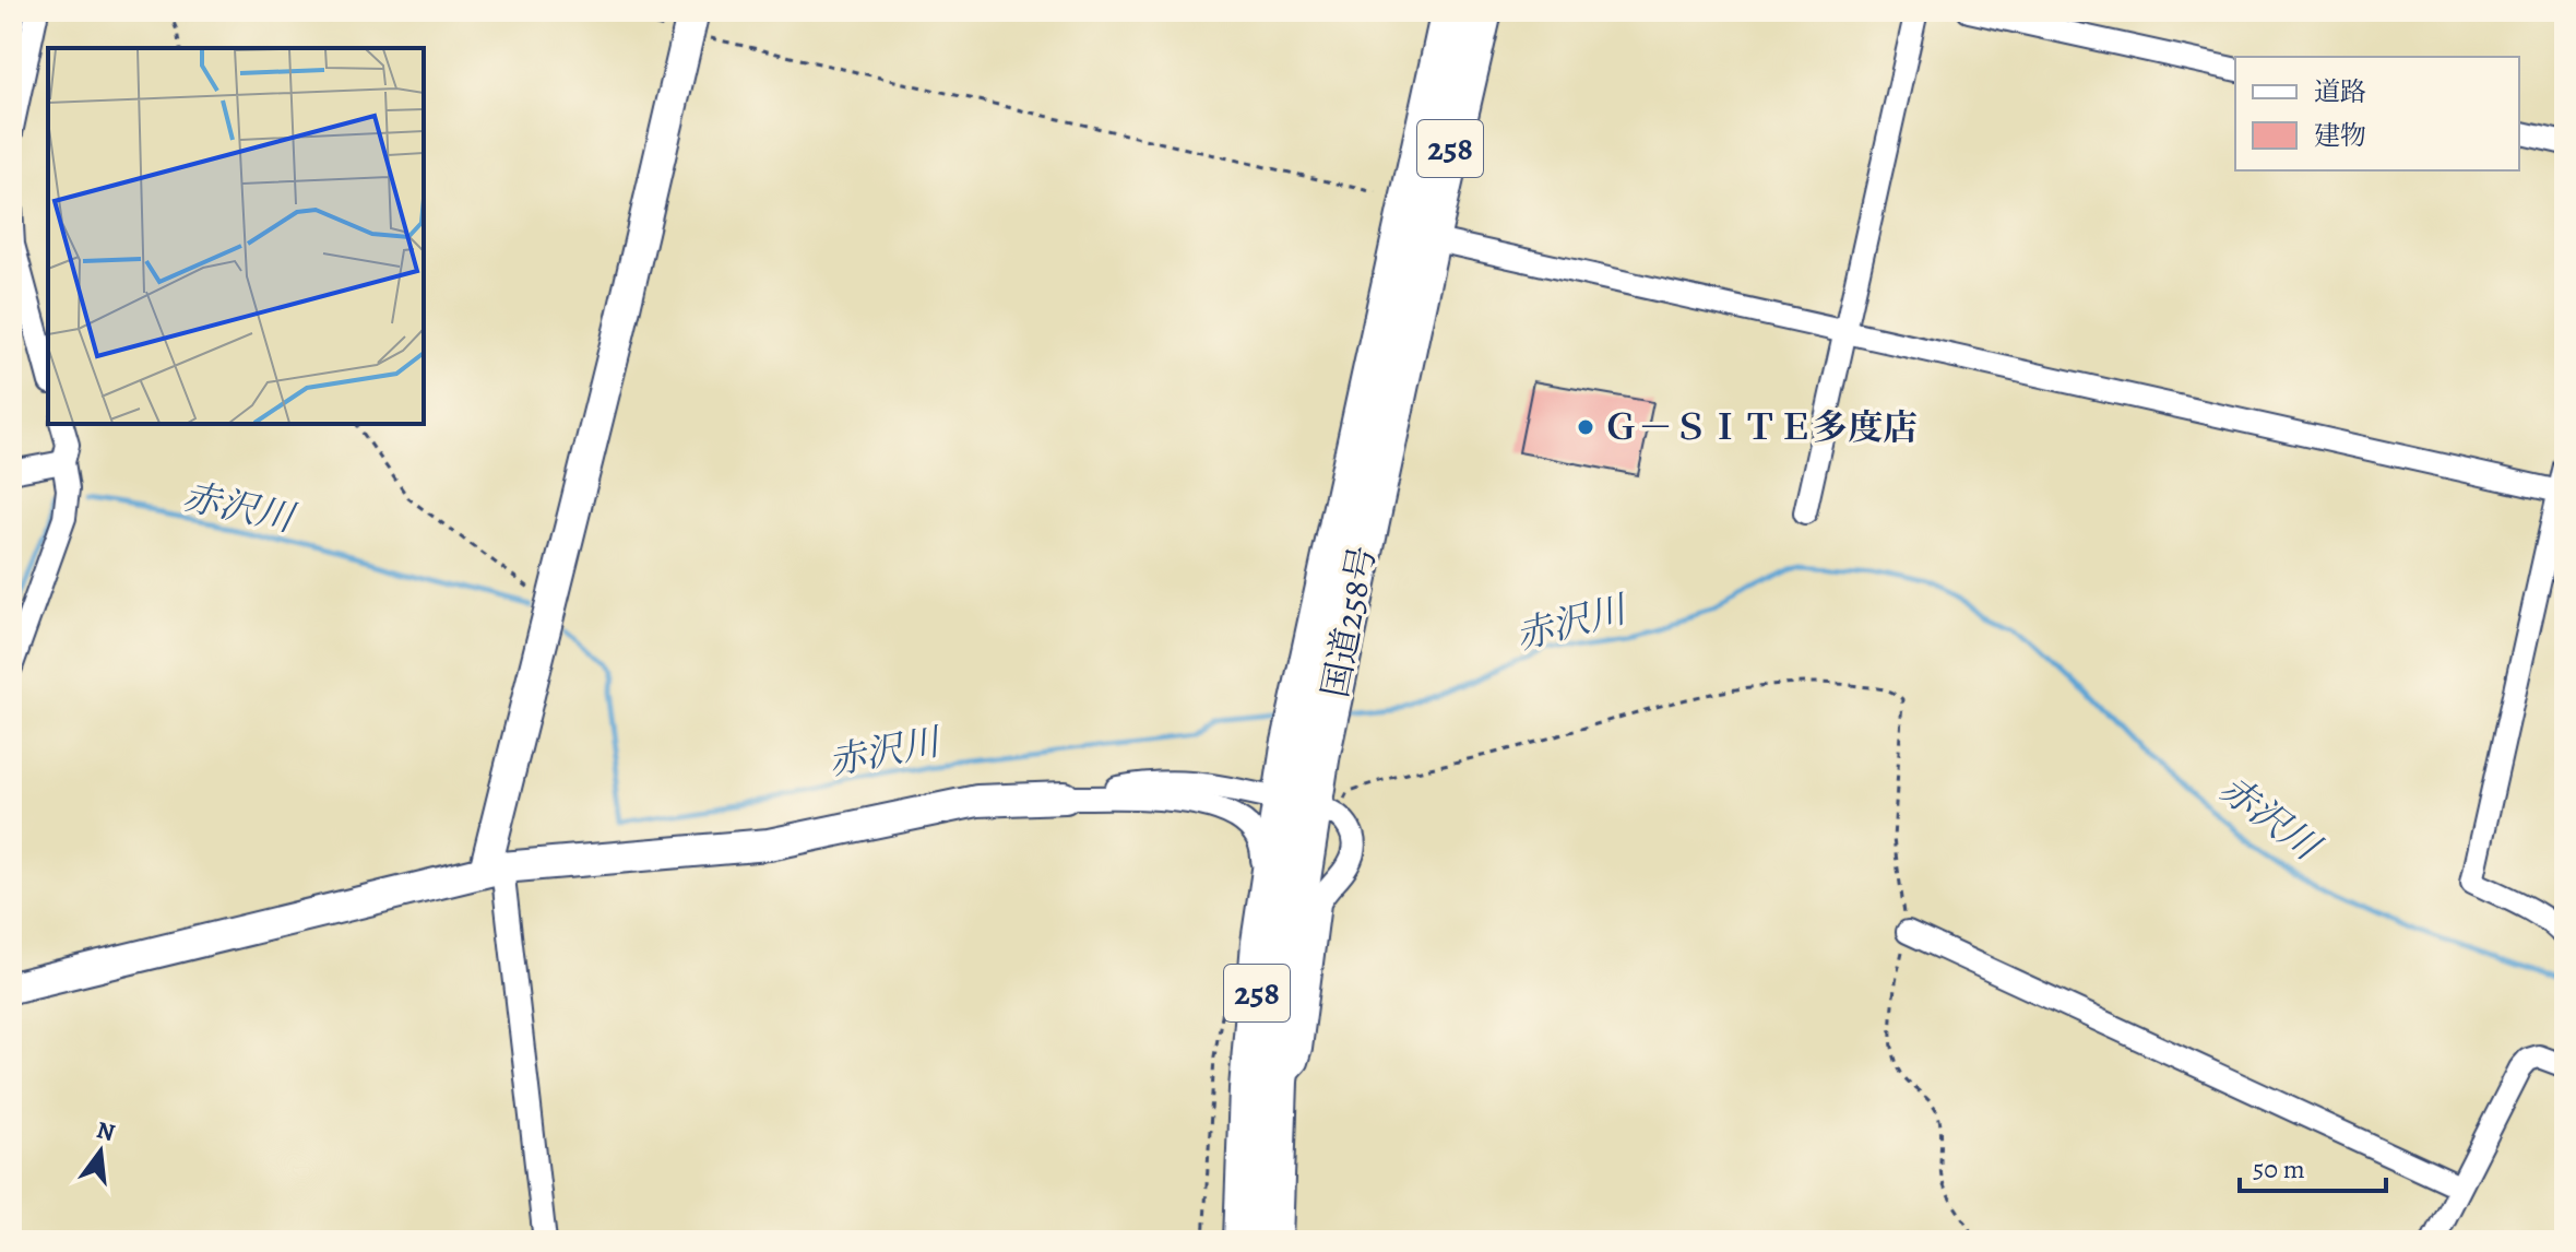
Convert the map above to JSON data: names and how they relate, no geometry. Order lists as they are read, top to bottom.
{
  "streets": {
    "highway": ["258", "国道258号"]
  },
  "water": ["赤沢川"],
  "places": ["Ｇ－ＳＩＴＥ多度店"],
  "legend": ["道路", "建物"],
  "scale_bar": "50 m",
  "north": "top"
}
